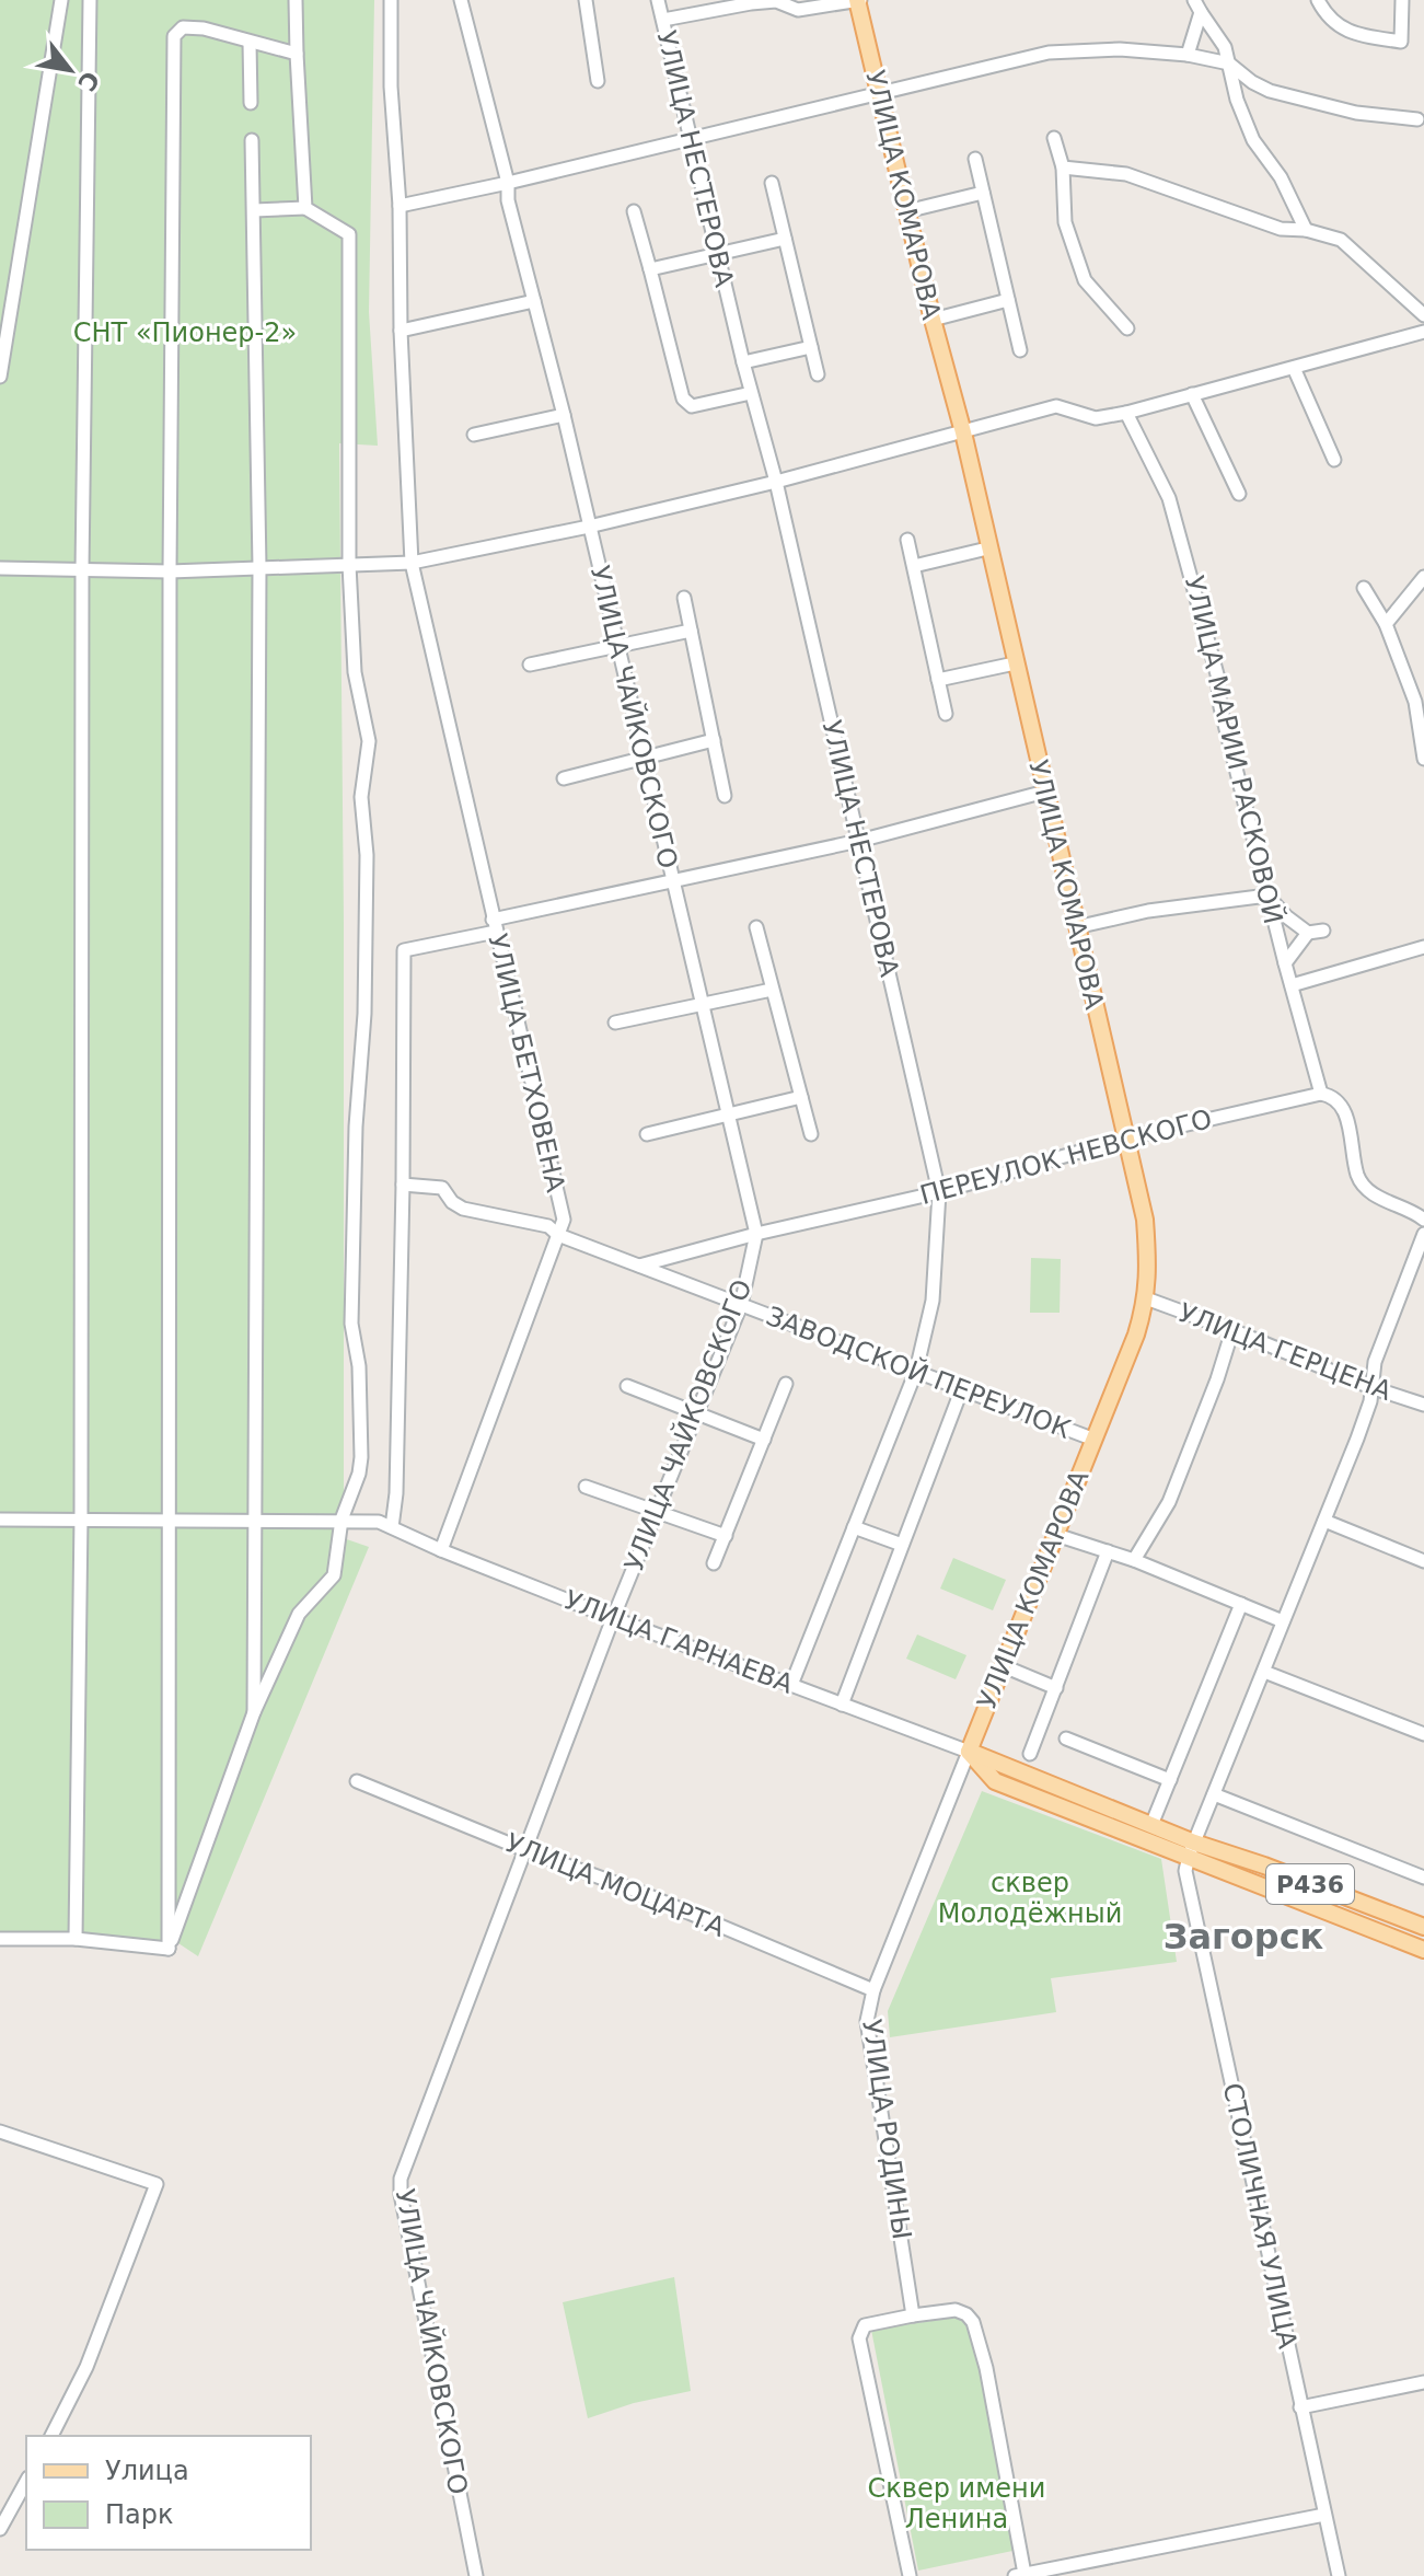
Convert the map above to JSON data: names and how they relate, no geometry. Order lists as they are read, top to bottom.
{
  "streets": {
    "main road": ["УЛИЦА КОМАРОВА", "УЛИЦА ГАРНАЕВА", "P436"],
    "street": [
      "УЛИЦА НЕСТЕРОВА",
      "УЛИЦА ЧАЙКОВСКОГО",
      "УЛИЦА МАРИИ РАСКОВОЙ",
      "УЛИЦА БЕТХОВЕНА",
      "ПЕРЕУЛОК НЕВСКОГО",
      "УЛИЦА ГЕРЦЕНА",
      "ЗАВОДСКОЙ ПЕРЕУЛОК",
      "УЛИЦА МОЦАРТА",
      "УЛИЦА РОДИНЫ",
      "СТОЛИЧНАЯ УЛИЦА"
    ]
  },
  "crossings": [
    ["УЛИЦА НЕСТЕРОВА", "ПЕРЕУЛОК НЕВСКОГО"],
    ["УЛИЦА НЕСТЕРОВА", "ЗАВОДСКОЙ ПЕРЕУЛОК"],
    ["УЛИЦА НЕСТЕРОВА", "УЛИЦА ГАРНАЕВА"],
    ["УЛИЦА КОМАРОВА", "ПЕРЕУЛОК НЕВСКОГО"],
    ["УЛИЦА КОМАРОВА", "УЛИЦА ГЕРЦЕНА"],
    ["УЛИЦА КОМАРОВА", "ЗАВОДСКОЙ ПЕРЕУЛОК"],
    ["УЛИЦА КОМАРОВА", "УЛИЦА ГАРНАЕВА"],
    ["УЛИЦА КОМАРОВА", "УЛИЦА РОДИНЫ"],
    ["УЛИЦА ЧАЙКОВСКОГО", "ПЕРЕУЛОК НЕВСКОГО"],
    ["УЛИЦА ЧАЙКОВСКОГО", "ЗАВОДСКОЙ ПЕРЕУЛОК"],
    ["УЛИЦА ЧАЙКОВСКОГО", "УЛИЦА ГАРНАЕВА"],
    ["УЛИЦА ЧАЙКОВСКОГО", "УЛИЦА МОЦАРТА"],
    ["УЛИЦА МАРИИ РАСКОВОЙ", "ПЕРЕУЛОК НЕВСКОГО"],
    ["УЛИЦА БЕТХОВЕНА", "ЗАВОДСКОЙ ПЕРЕУЛОК"],
    ["УЛИЦА БЕТХОВЕНА", "УЛИЦА ГАРНАЕВА"],
    ["ПЕРЕУЛОК НЕВСКОГО", "ЗАВОДСКОЙ ПЕРЕУЛОК"],
    ["УЛИЦА ГАРНАЕВА", "УЛИЦА РОДИНЫ"],
    ["УЛИЦА ГАРНАЕВА", "СТОЛИЧНАЯ УЛИЦА"],
    ["УЛИЦА МОЦАРТА", "УЛИЦА РОДИНЫ"]
  ],
  "districts": ["Загорск"],
  "parks": ["СНТ «Пионер-2»", "сквер Молодёжный", "Сквер имени Ленина"],
  "legend": ["Улица", "Парк"],
  "north": "bottom right"
}
